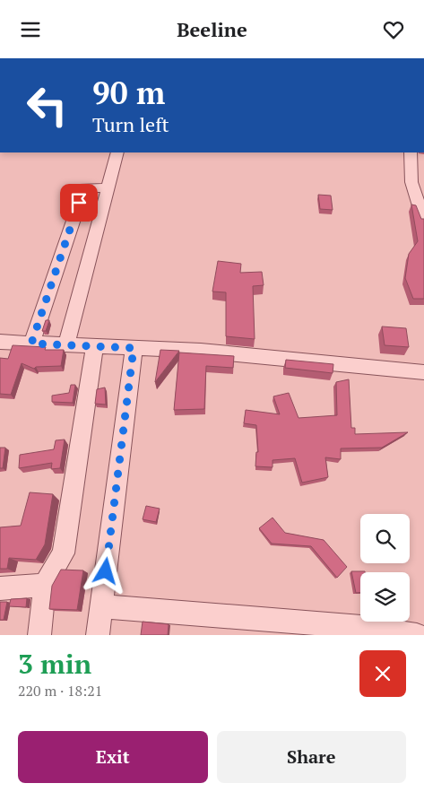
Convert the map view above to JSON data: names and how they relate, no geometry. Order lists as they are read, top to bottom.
{
  "page": {
    "header": "Beeline",
    "turn": ["90 m", "Turn left"],
    "heading": ["3 min", "220 m · 18:21"],
    "buttons": ["Exit", "Share"]
  }
}
